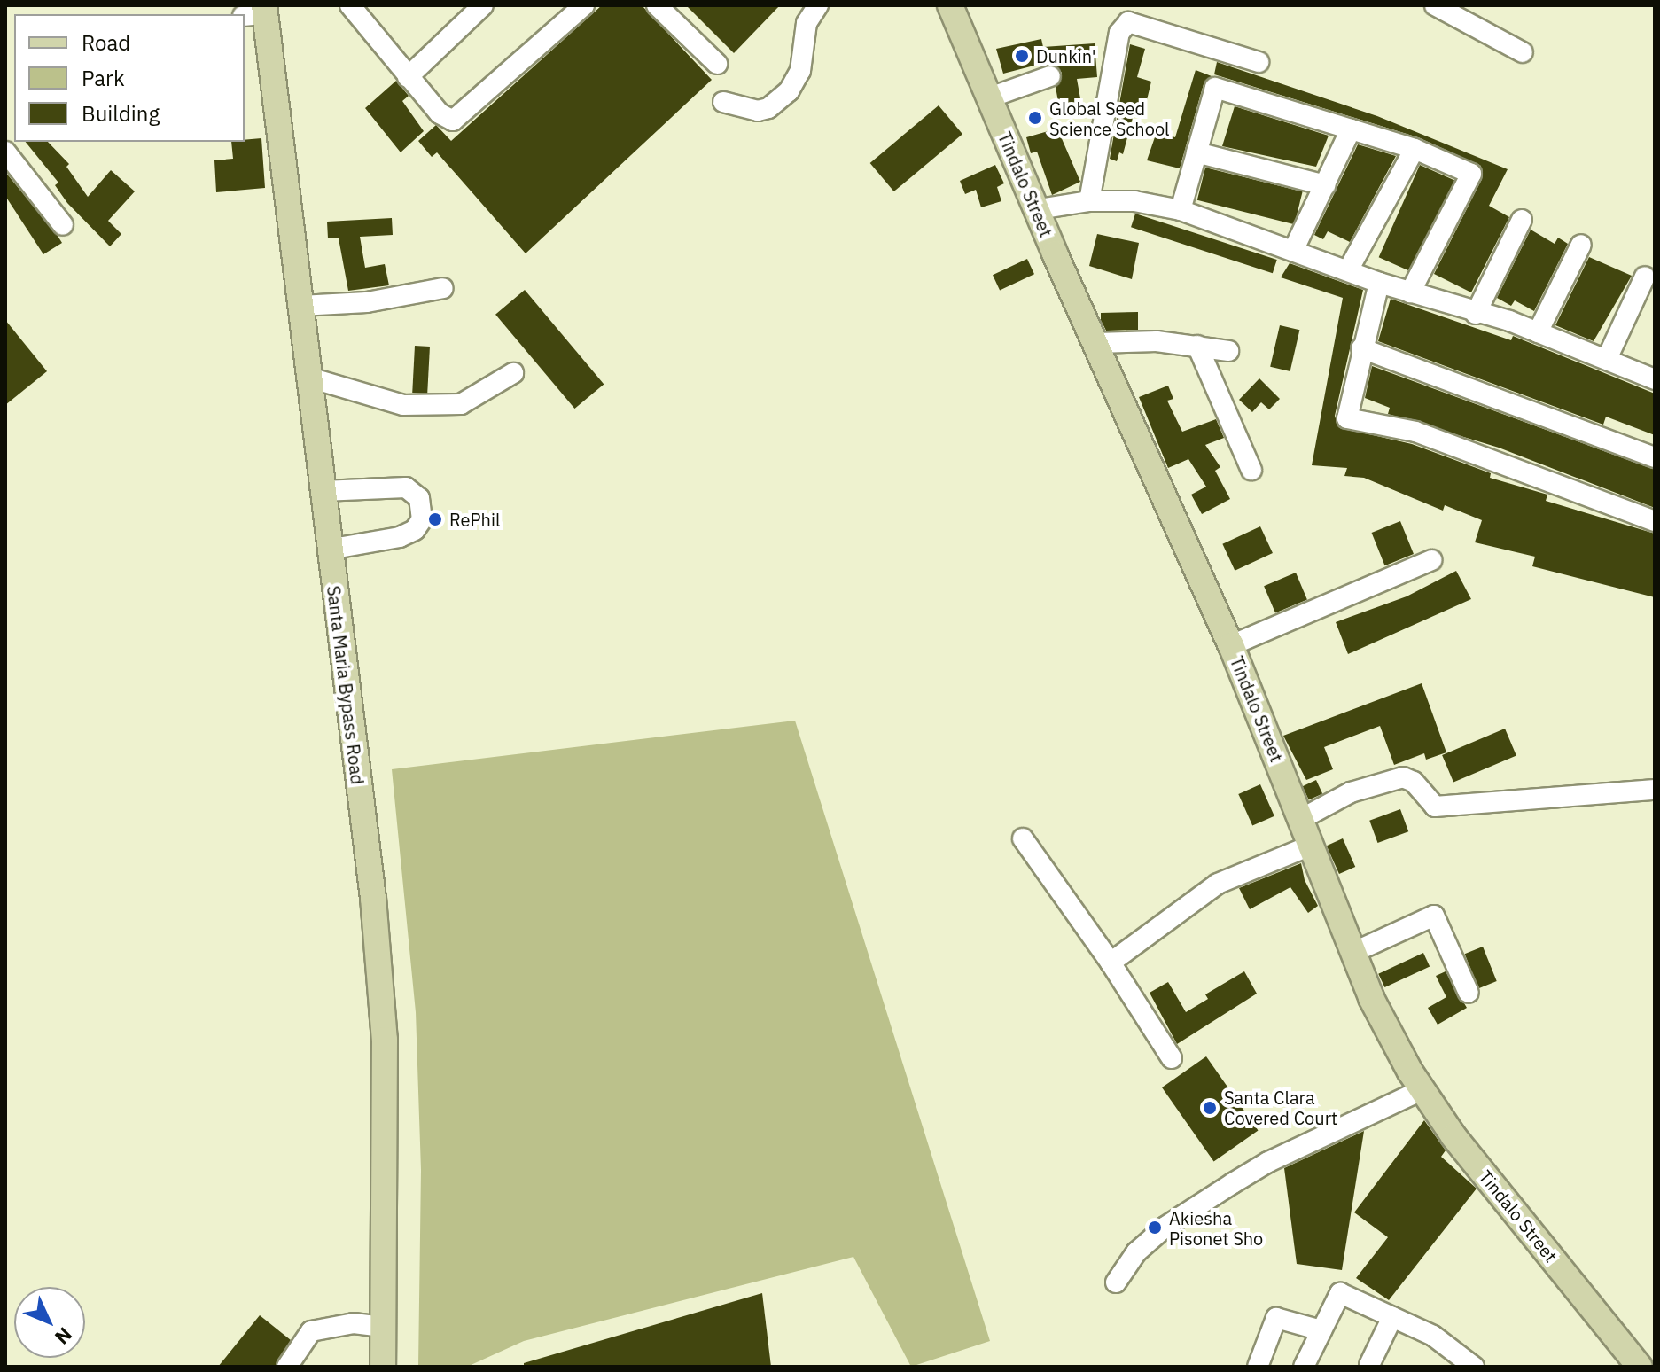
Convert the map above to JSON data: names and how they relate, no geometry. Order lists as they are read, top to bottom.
{
  "streets": {
    "main road": ["Tindalo Street", "Santa Maria Bypass Road"]
  },
  "places": [
    "Dunkin'",
    "Global Seed Science School",
    "RePhil",
    "Santa Clara Covered Court",
    "Akiesha Pisonet Sho"
  ],
  "legend": ["Road", "Park", "Building"],
  "north": "bottom right"
}
